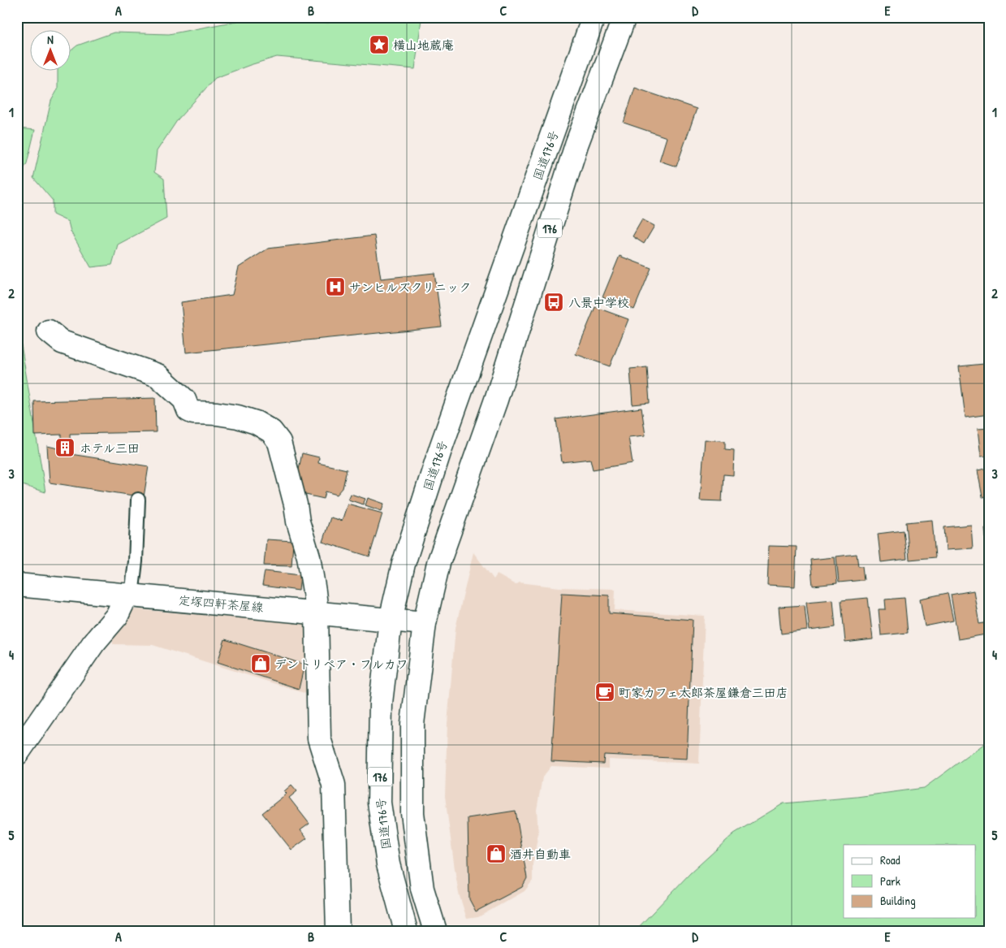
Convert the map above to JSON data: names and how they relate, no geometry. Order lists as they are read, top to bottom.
{
  "streets": {
    "main road": ["国道176号", "176", "定塚四軒茶屋線"]
  },
  "crossings": [
    ["国道176号", "定塚四軒茶屋線"],
    ["176", "定塚四軒茶屋線"]
  ],
  "places": {
    "place": ["横山地蔵庵"],
    "hospital": ["サンヒルズクリニック"],
    "bus stop": ["八景中学校"],
    "building": ["ホテル三田"],
    "shop": ["デントリペア・フルカワ", "酒井自動車"],
    "cafe": ["町家カフェ太郎茶屋鎌倉三田店"]
  },
  "legend": ["Road", "Park", "Building"],
  "north": "top",
  "grid": {
    "columns": [
      "A",
      "B",
      "C",
      "D",
      "E"
    ],
    "rows": [
      "1",
      "2",
      "3",
      "4",
      "5"
    ]
  }
}
